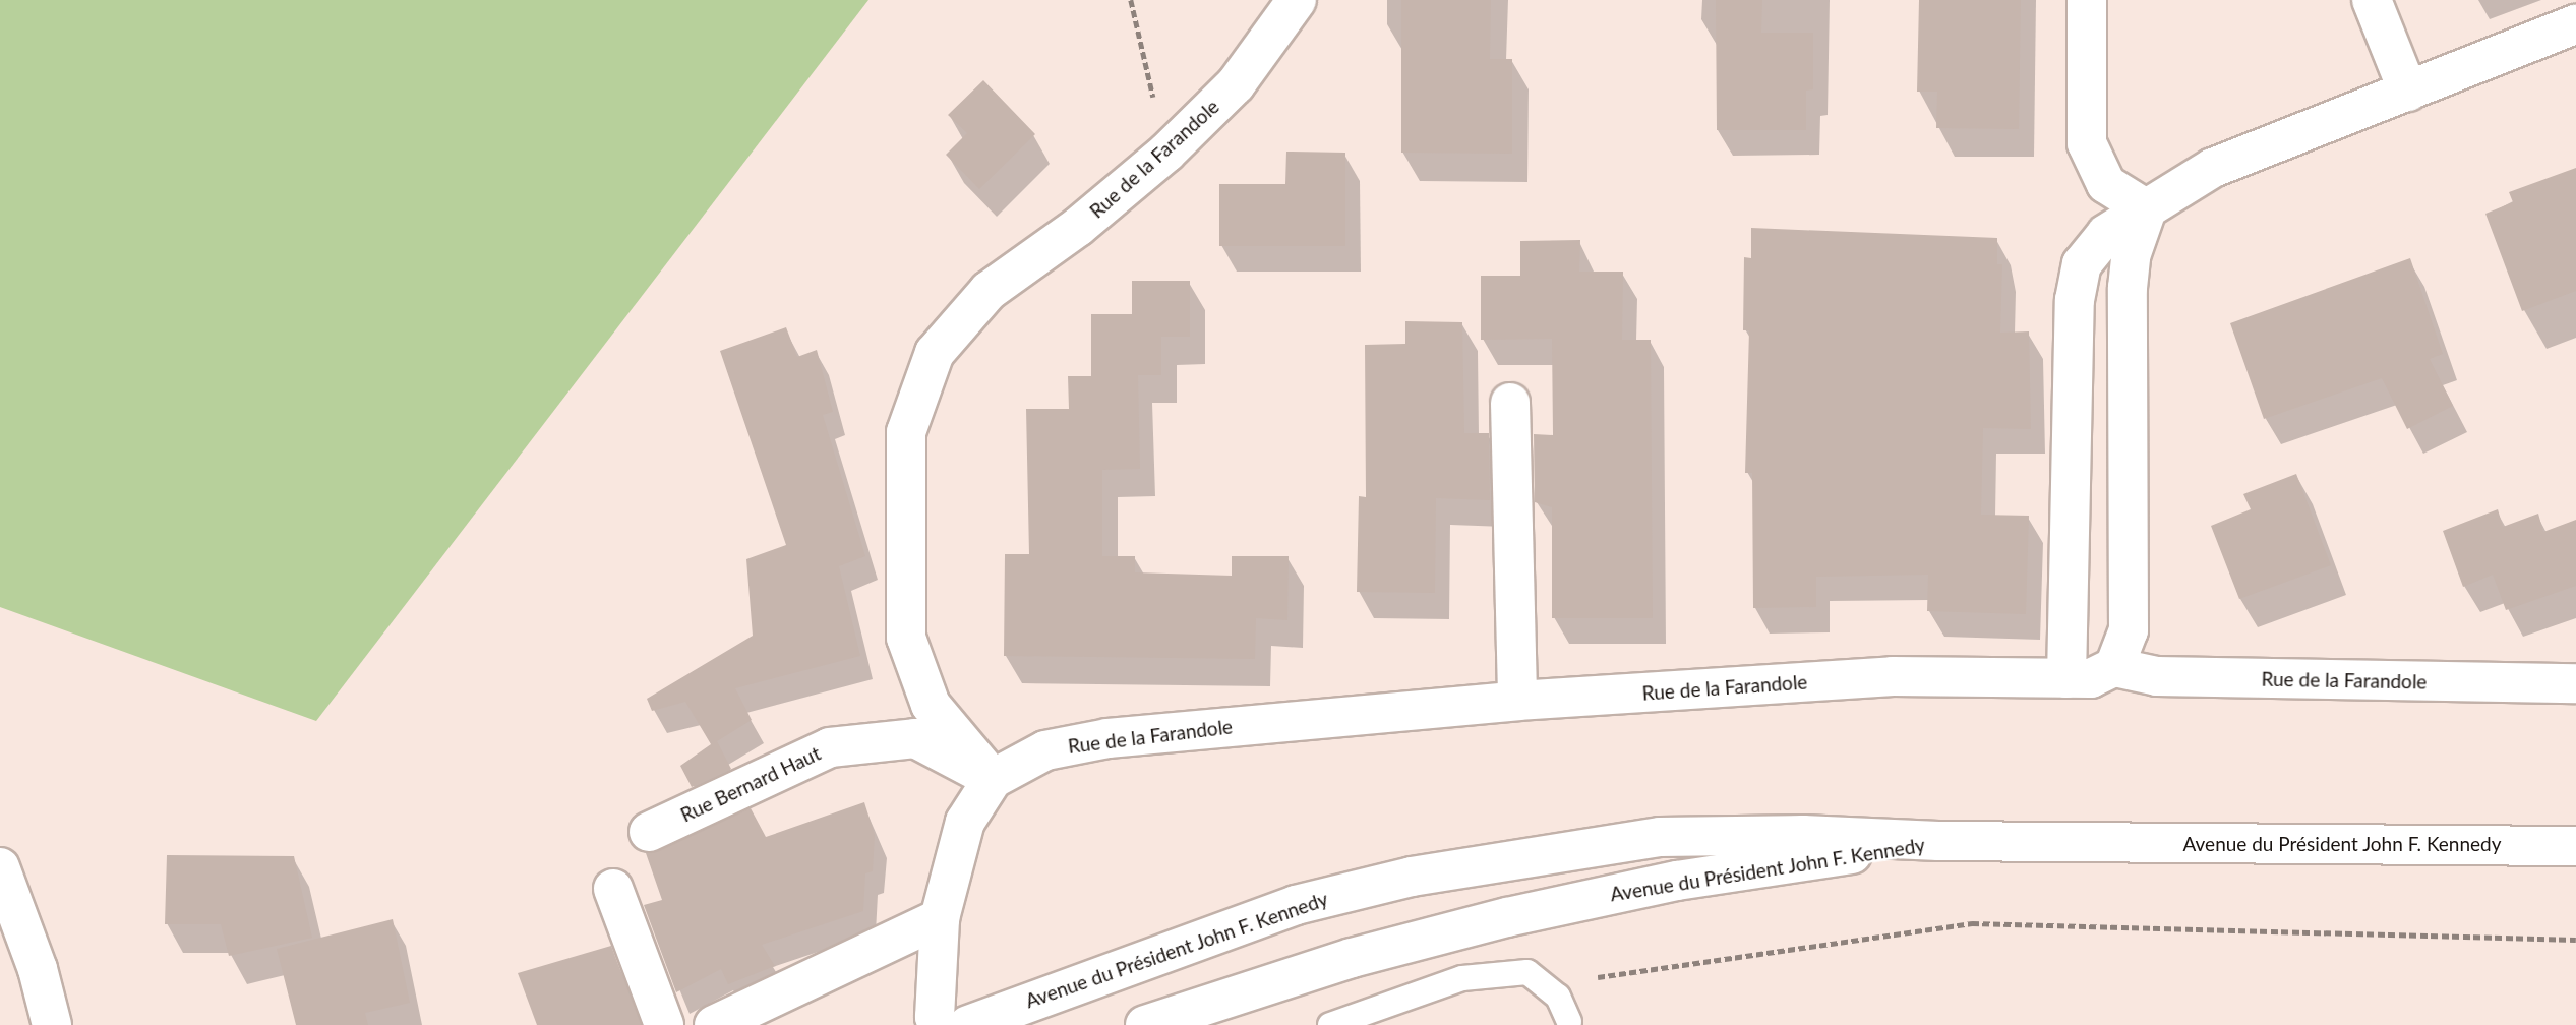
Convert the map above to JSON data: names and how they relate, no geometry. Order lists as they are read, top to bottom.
{
  "streets": {
    "street": ["Rue de la Farandole", "Rue Bernard Haut", "Avenue du Président John F. Kennedy"]
  },
  "crossings": [
    ["Rue de la Farandole", "Rue Bernard Haut"]
  ]
}
